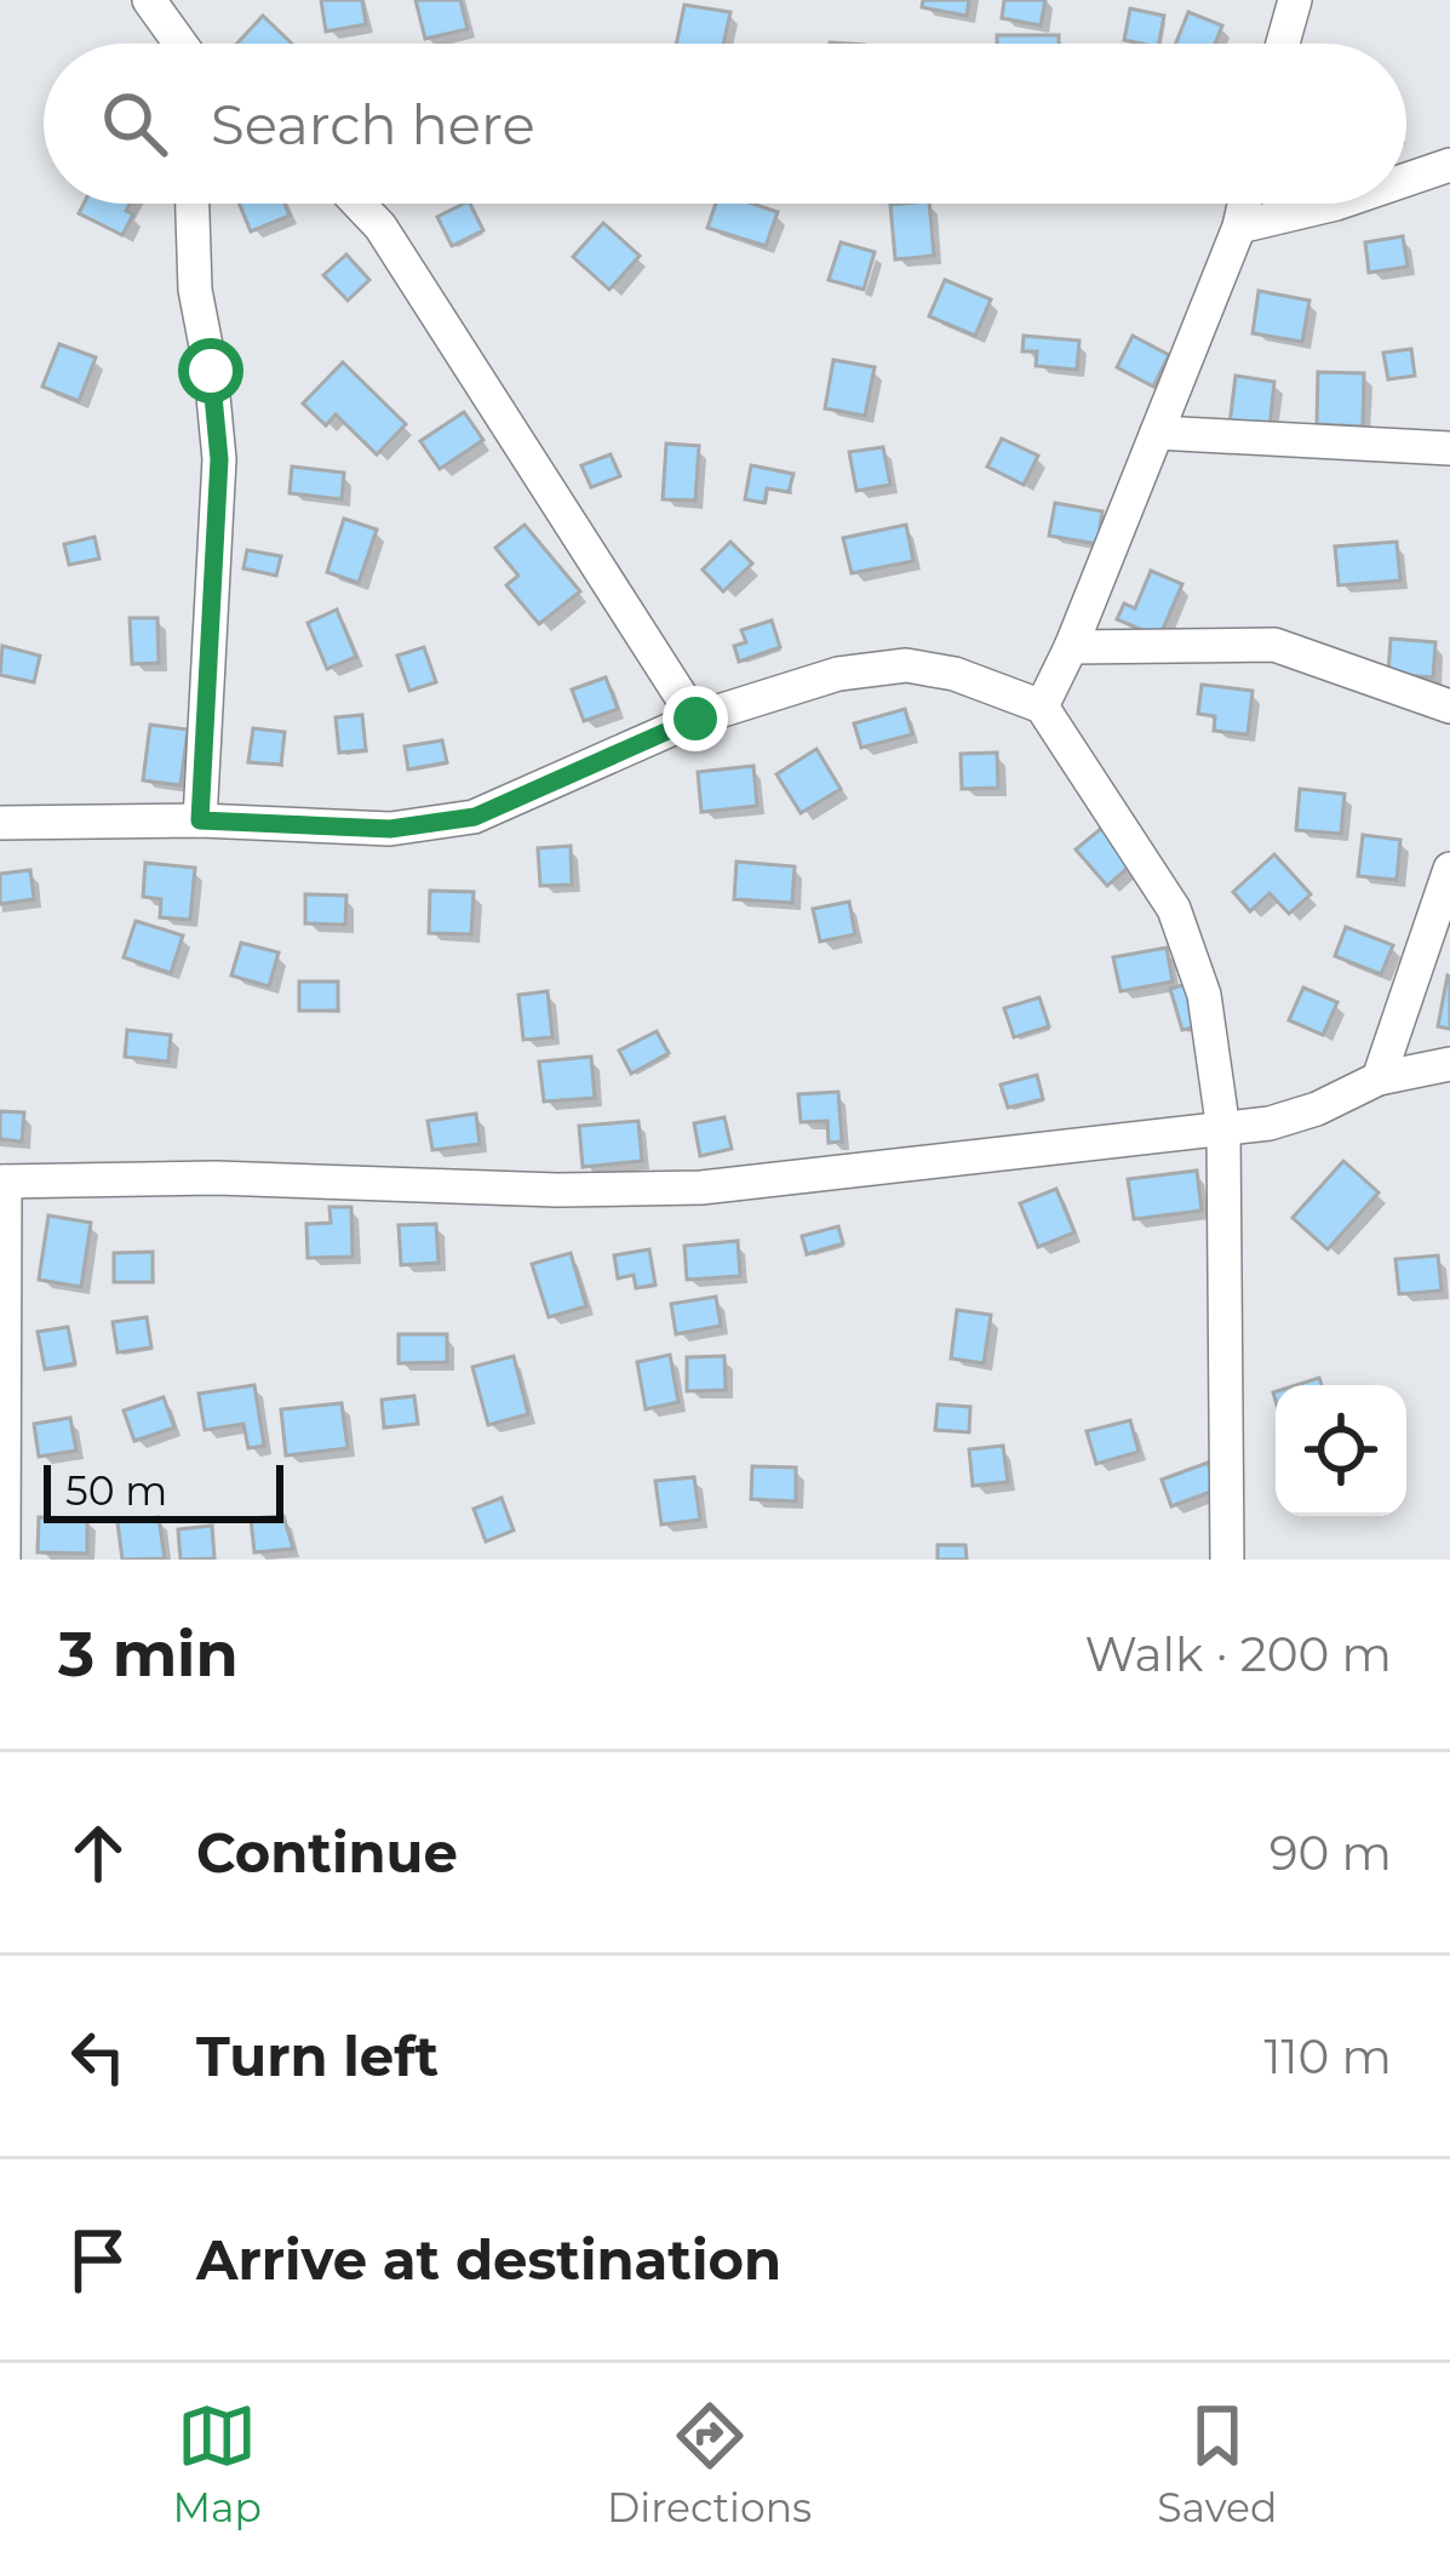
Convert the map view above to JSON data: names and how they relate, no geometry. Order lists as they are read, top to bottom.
{
  "scale_bar": "50 m",
  "page": {
    "search": "Search here",
    "scale": "50 m",
    "heading": ["3 min", "Walk · 200 m"],
    "list": [
      ["Continue", "90 m"],
      ["Turn left", "110 m"],
      "Arrive at destination"
    ],
    "nav": ["Map", "Directions", "Saved"]
  }
}
